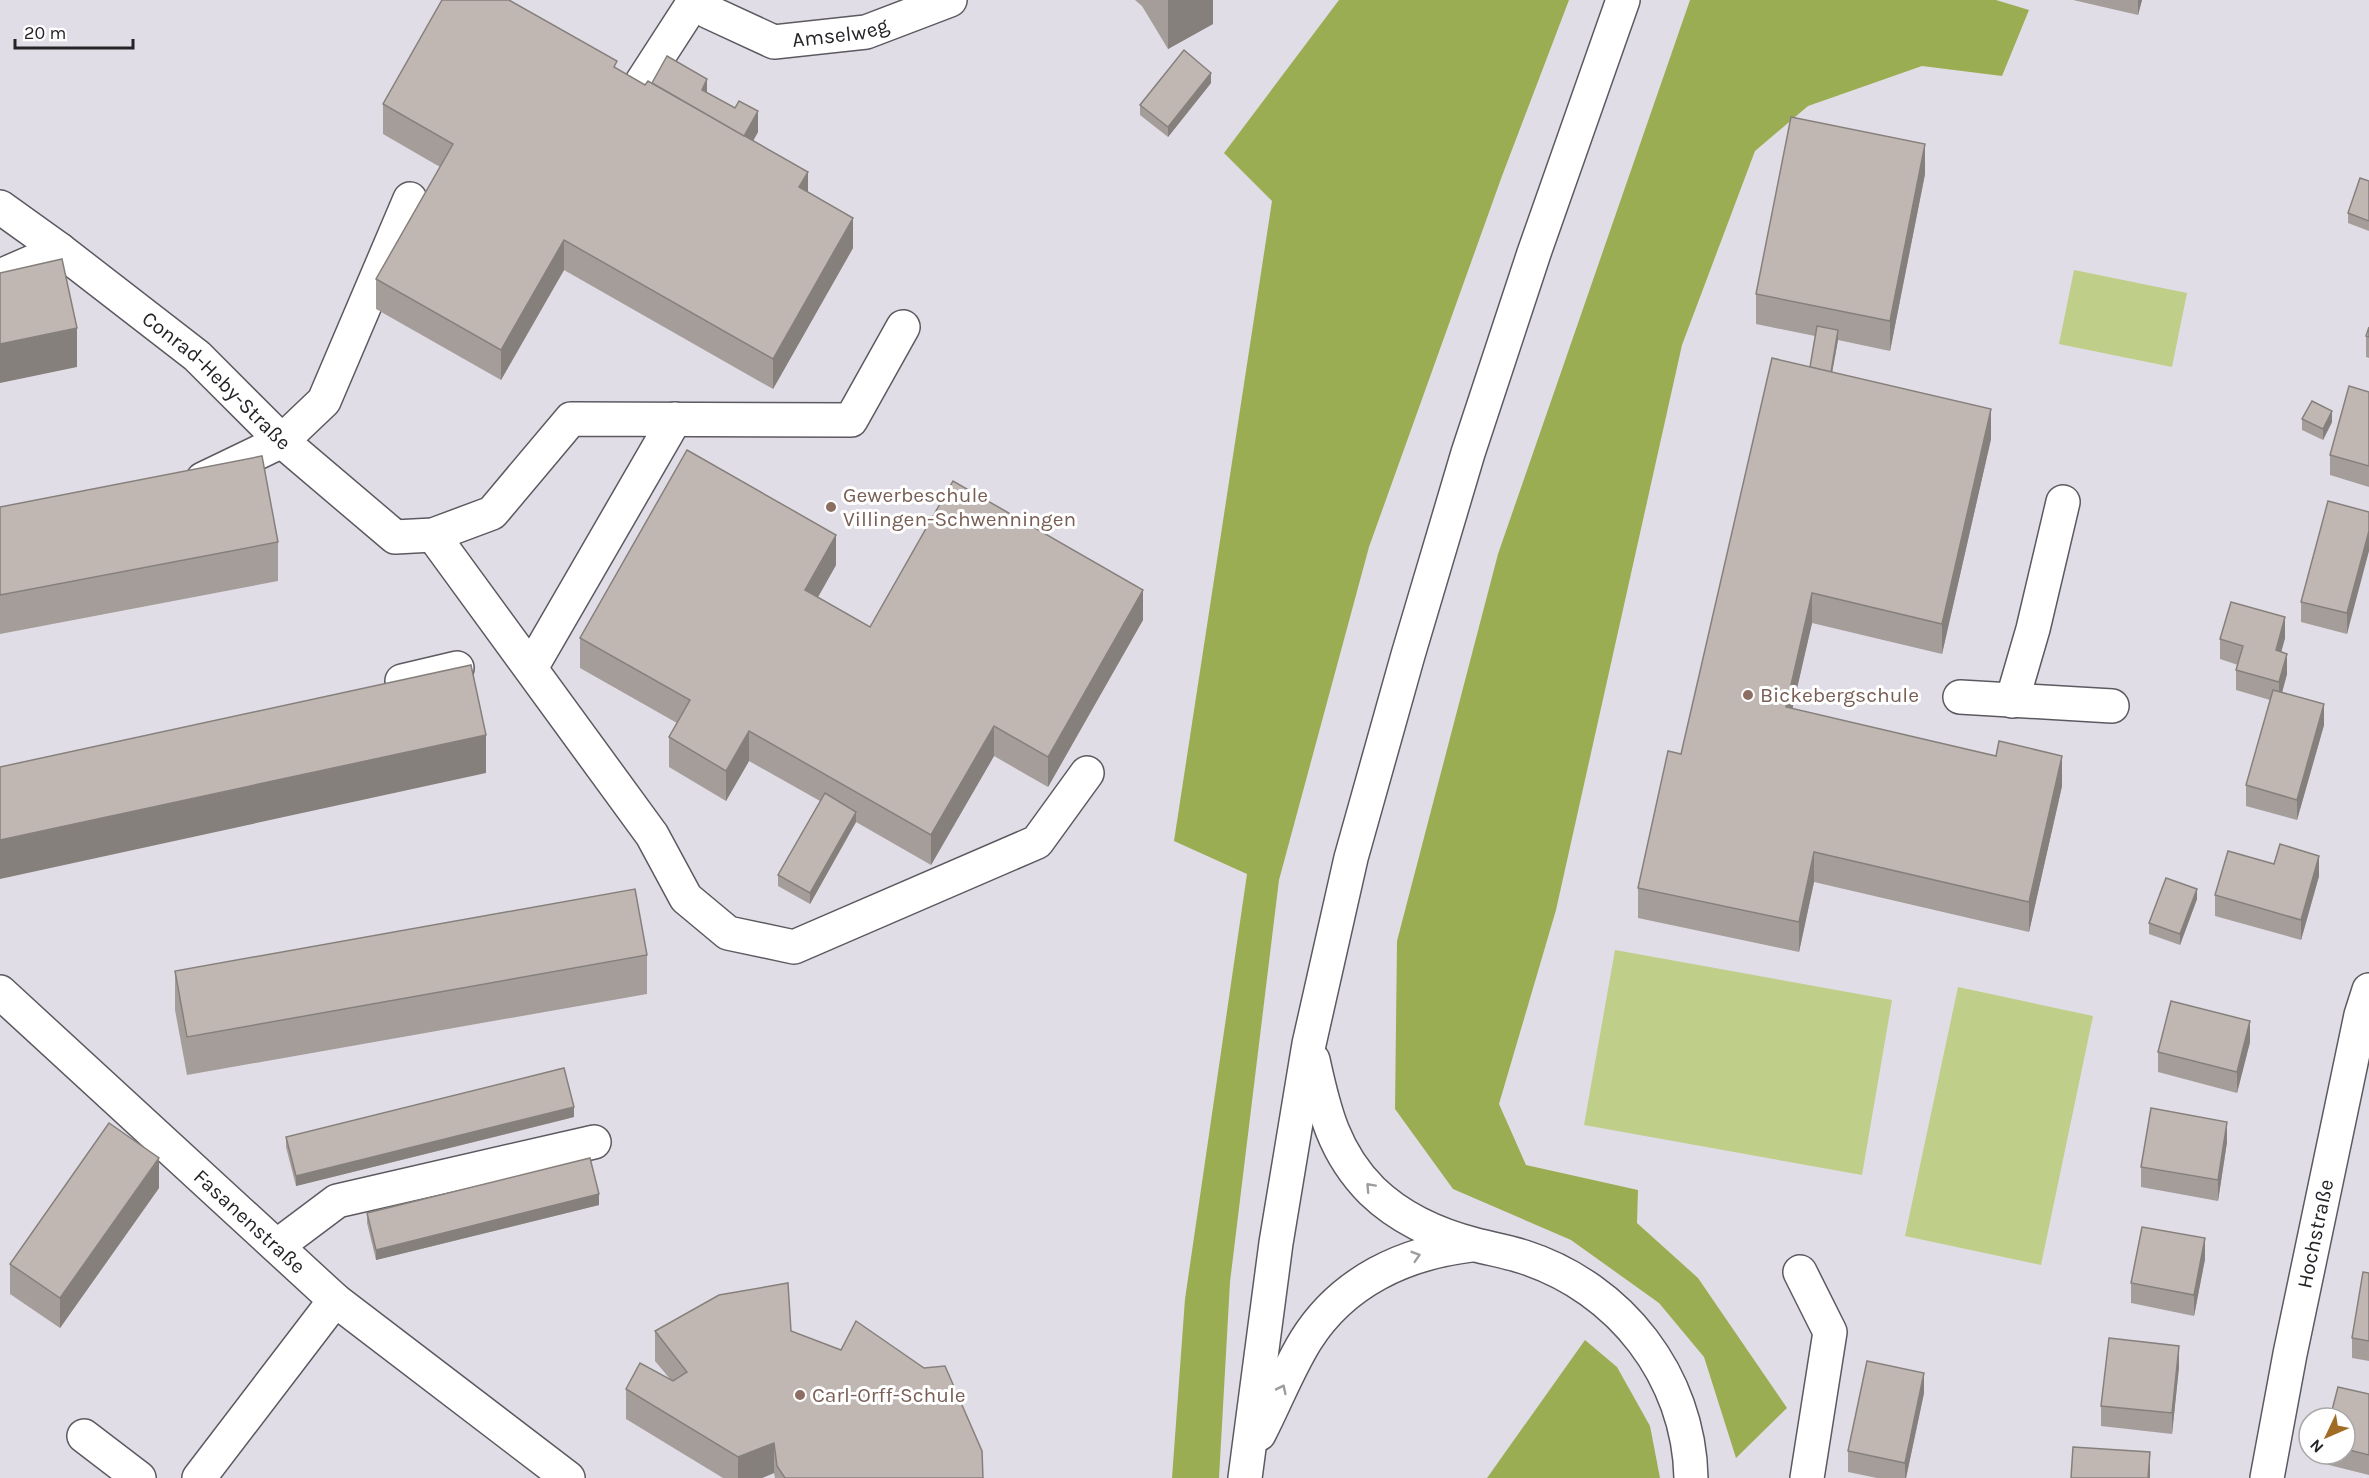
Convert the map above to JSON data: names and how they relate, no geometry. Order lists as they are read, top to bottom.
{
  "streets": {
    "main road": [
      "Amselweg",
      "Conrad-Heby-Straße",
      "Fasanenstraße",
      "Hochstraße"
    ]
  },
  "places": ["Gewerbeschule Villingen-Schwenningen", "Bickebergschule", "Carl-Orff-Schule"],
  "scale_bar": "20 m",
  "north": "bottom left"
}
